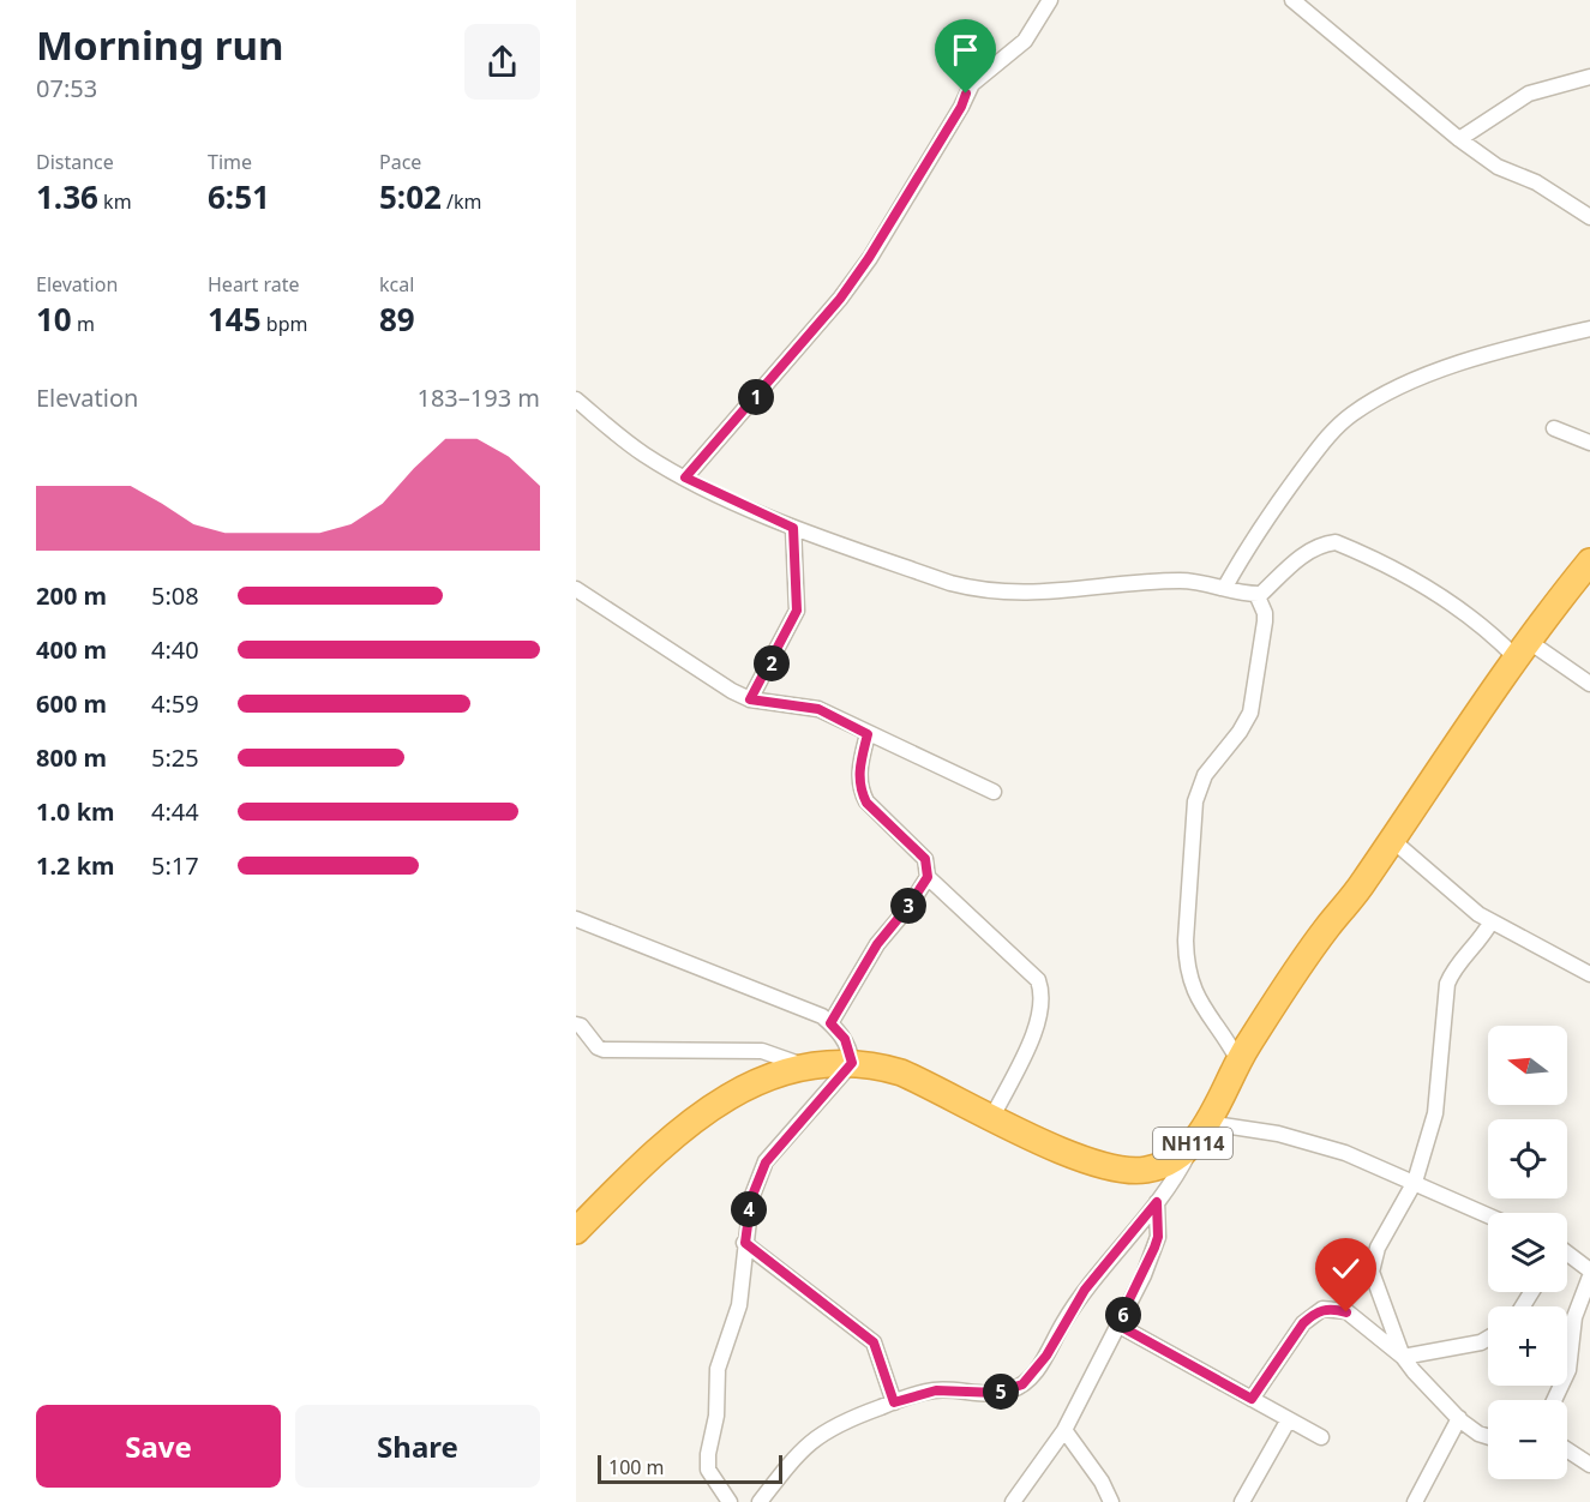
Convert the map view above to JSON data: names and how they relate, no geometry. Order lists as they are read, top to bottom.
{
  "streets": {
    "highway": ["NH114"]
  },
  "scale_bar": "100 m",
  "north": "left",
  "page": {
    "heading": ["Morning run", "07:53"],
    "stats": [
      ["Distance", "1.36 km"],
      ["Time", "6:51"],
      ["Pace", "5:02 /km"],
      ["Elevation", "10 m"],
      ["Heart rate", "145 bpm"],
      ["kcal", "89"]
    ],
    "chart": ["Elevation", "183–193 m"],
    "pins": [
      "1",
      "2",
      "3",
      "4",
      "6",
      "5"
    ],
    "list": [
      {
        "name": "200 m",
        "note": "5:08"
      },
      {
        "name": "400 m",
        "note": "4:40"
      },
      {
        "name": "600 m",
        "note": "4:59"
      },
      {
        "name": "800 m",
        "note": "5:25"
      },
      {
        "name": "1.0 km",
        "note": "4:44"
      },
      {
        "name": "1.2 km",
        "note": "5:17"
      }
    ],
    "map_buttons": ["+", "−"],
    "buttons": ["Save", "Share"],
    "scale": "100 m"
  }
}
